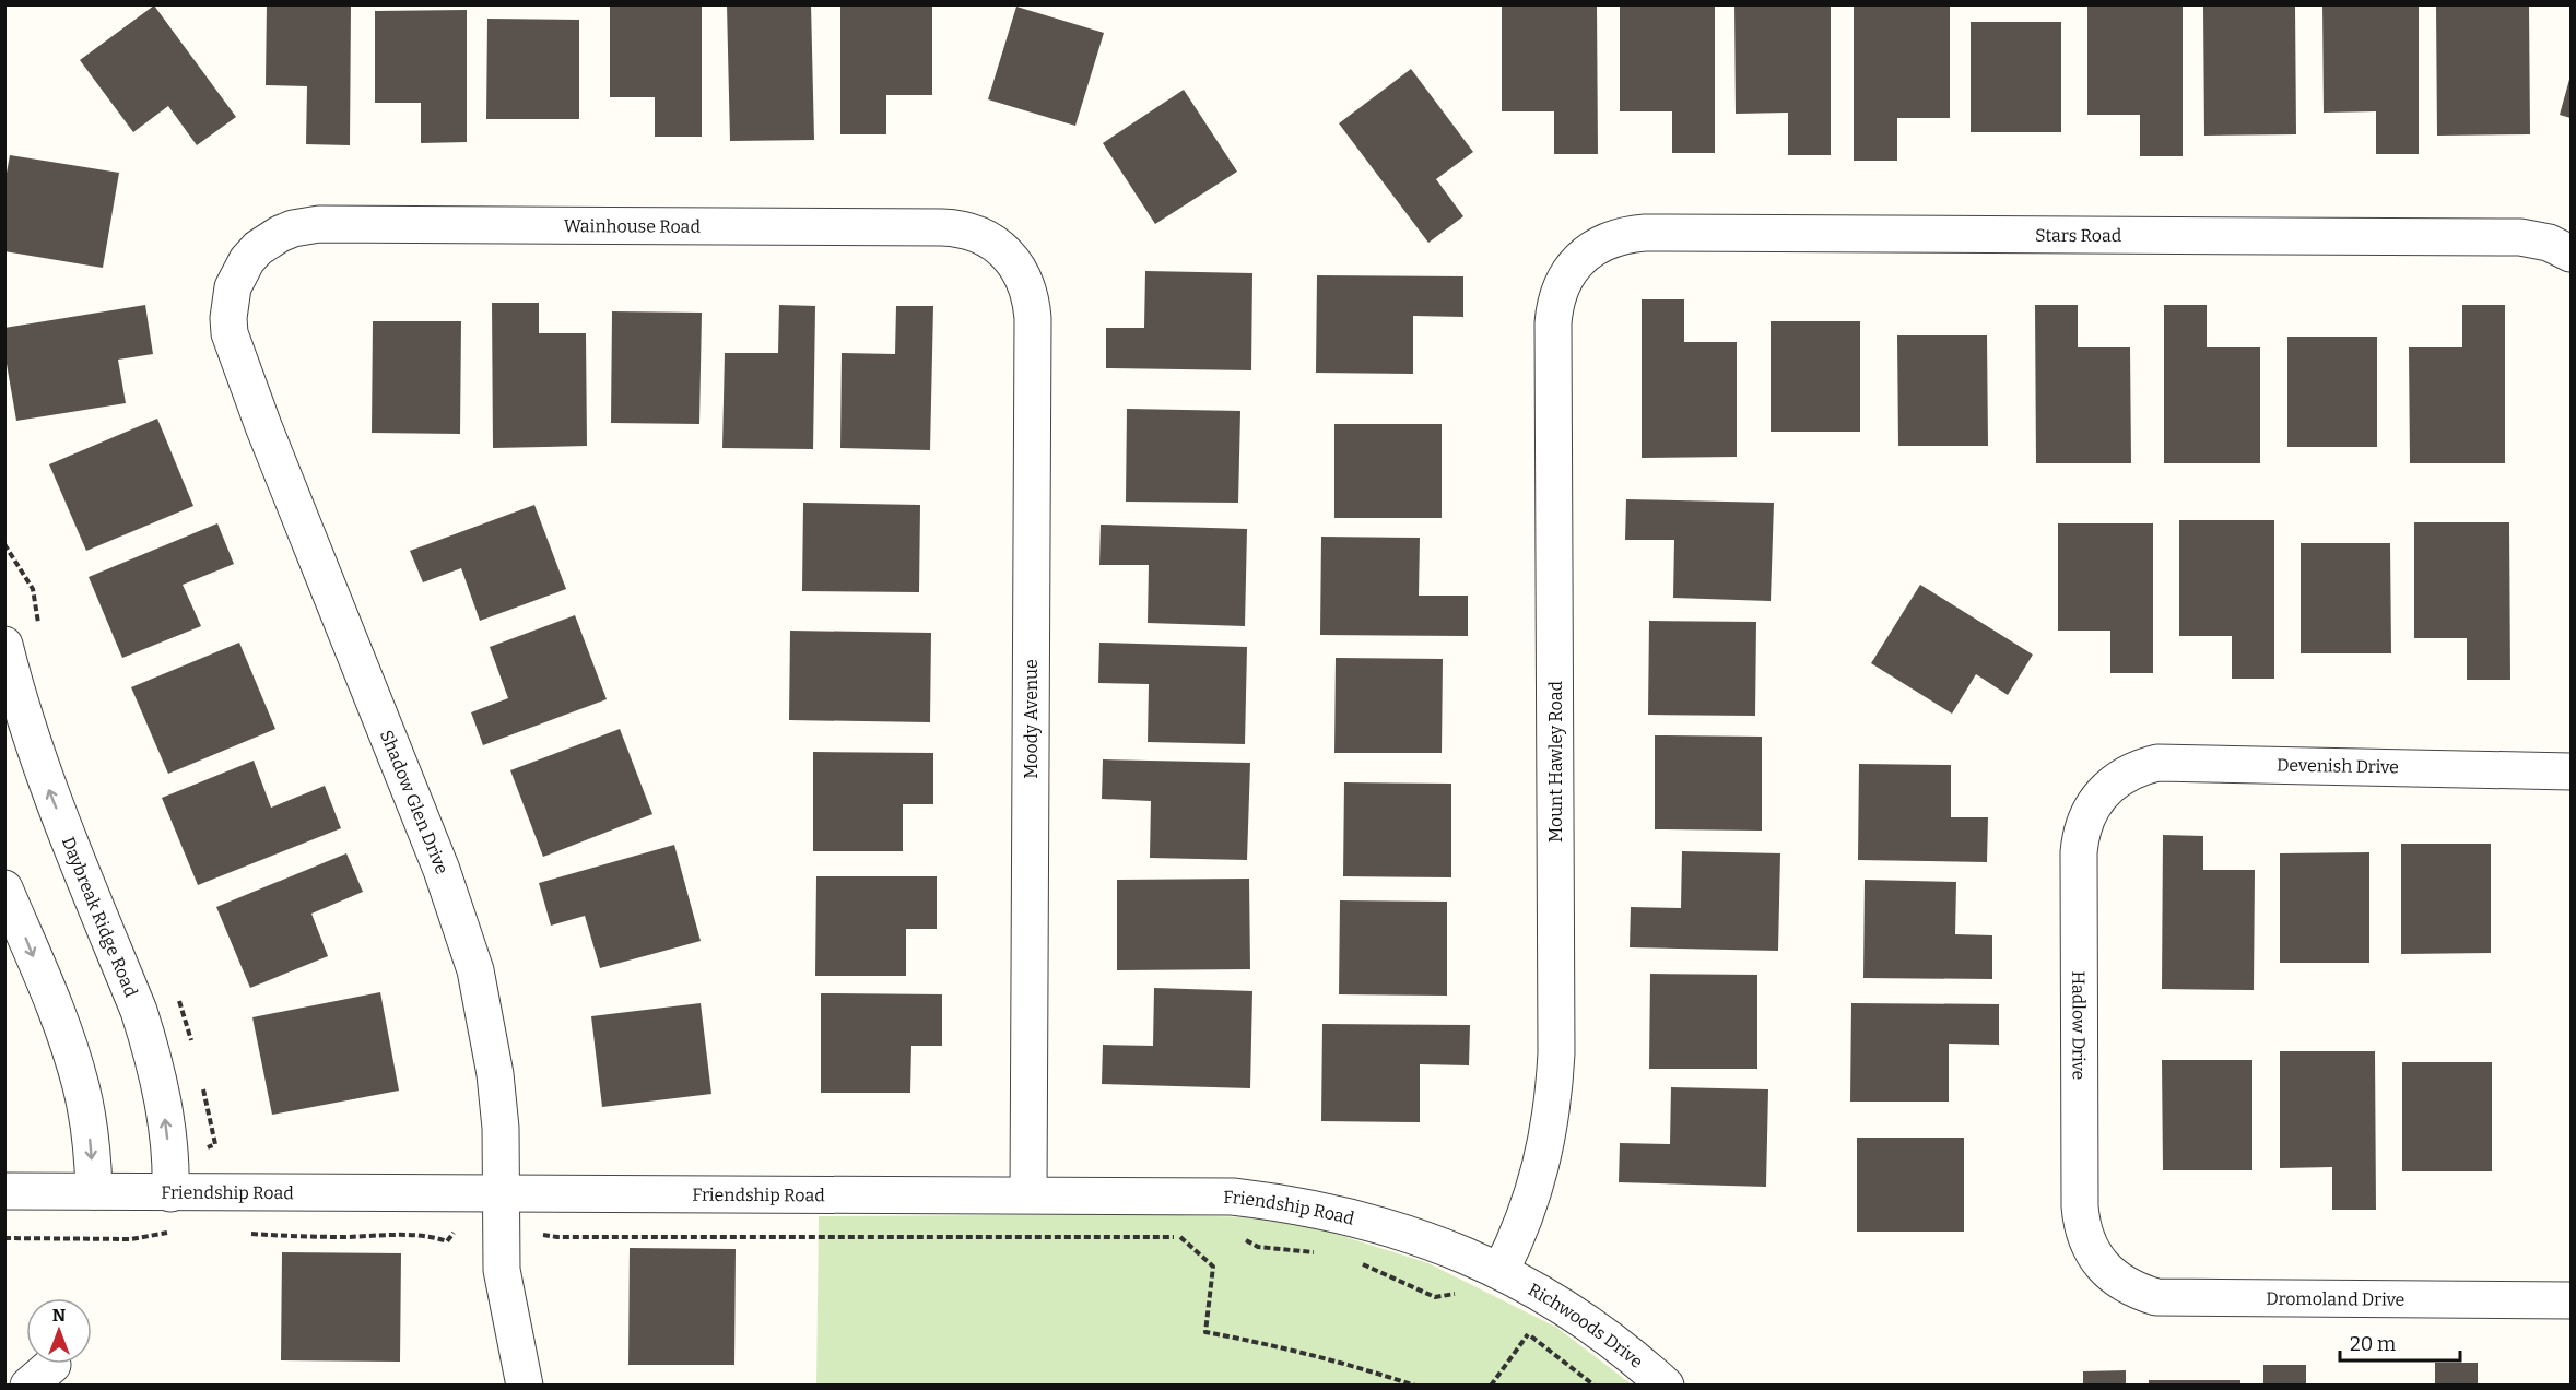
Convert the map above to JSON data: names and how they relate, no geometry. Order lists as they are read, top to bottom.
{
  "streets": {
    "street": [
      "Wainhouse Road",
      "Stars Road",
      "Moody Avenue",
      "Mount Hawley Road",
      "Devenish Drive",
      "Shadow Glen Drive",
      "Daybreak Ridge Road",
      "Hadlow Drive",
      "Friendship Road",
      "Dromoland Drive",
      "Richwoods Drive"
    ]
  },
  "crossings": [
    ["Wainhouse Road", "Moody Avenue"],
    ["Wainhouse Road", "Shadow Glen Drive"],
    ["Stars Road", "Mount Hawley Road"],
    ["Moody Avenue", "Friendship Road"],
    ["Mount Hawley Road", "Friendship Road"],
    ["Mount Hawley Road", "Richwoods Drive"],
    ["Devenish Drive", "Hadlow Drive"],
    ["Shadow Glen Drive", "Friendship Road"],
    ["Daybreak Ridge Road", "Friendship Road"],
    ["Hadlow Drive", "Dromoland Drive"],
    ["Friendship Road", "Richwoods Drive"]
  ],
  "scale_bar": "20 m",
  "north": "top"
}
